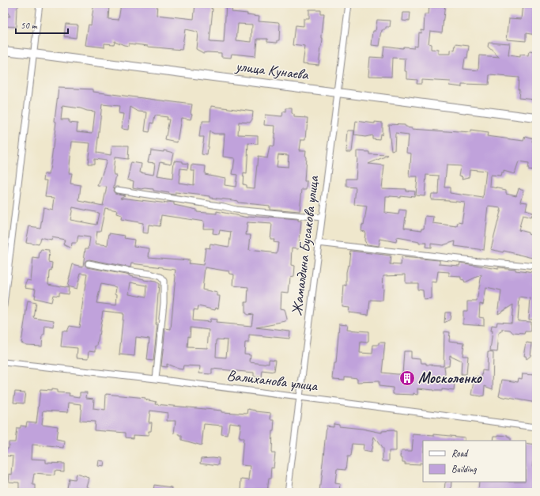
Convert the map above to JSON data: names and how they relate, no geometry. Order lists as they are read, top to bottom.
{
  "streets": {
    "main road": ["улица Кунаева"],
    "street": ["Жамалдина Бусакова улица", "Валиханова улица"]
  },
  "crossings": [
    ["улица Кунаева", "Жамалдина Бусакова улица"],
    ["Жамалдина Бусакова улица", "Валиханова улица"]
  ],
  "places": {
    "building": ["Москоленко"]
  },
  "legend": ["Road", "Building"],
  "scale_bar": "50 m"
}
